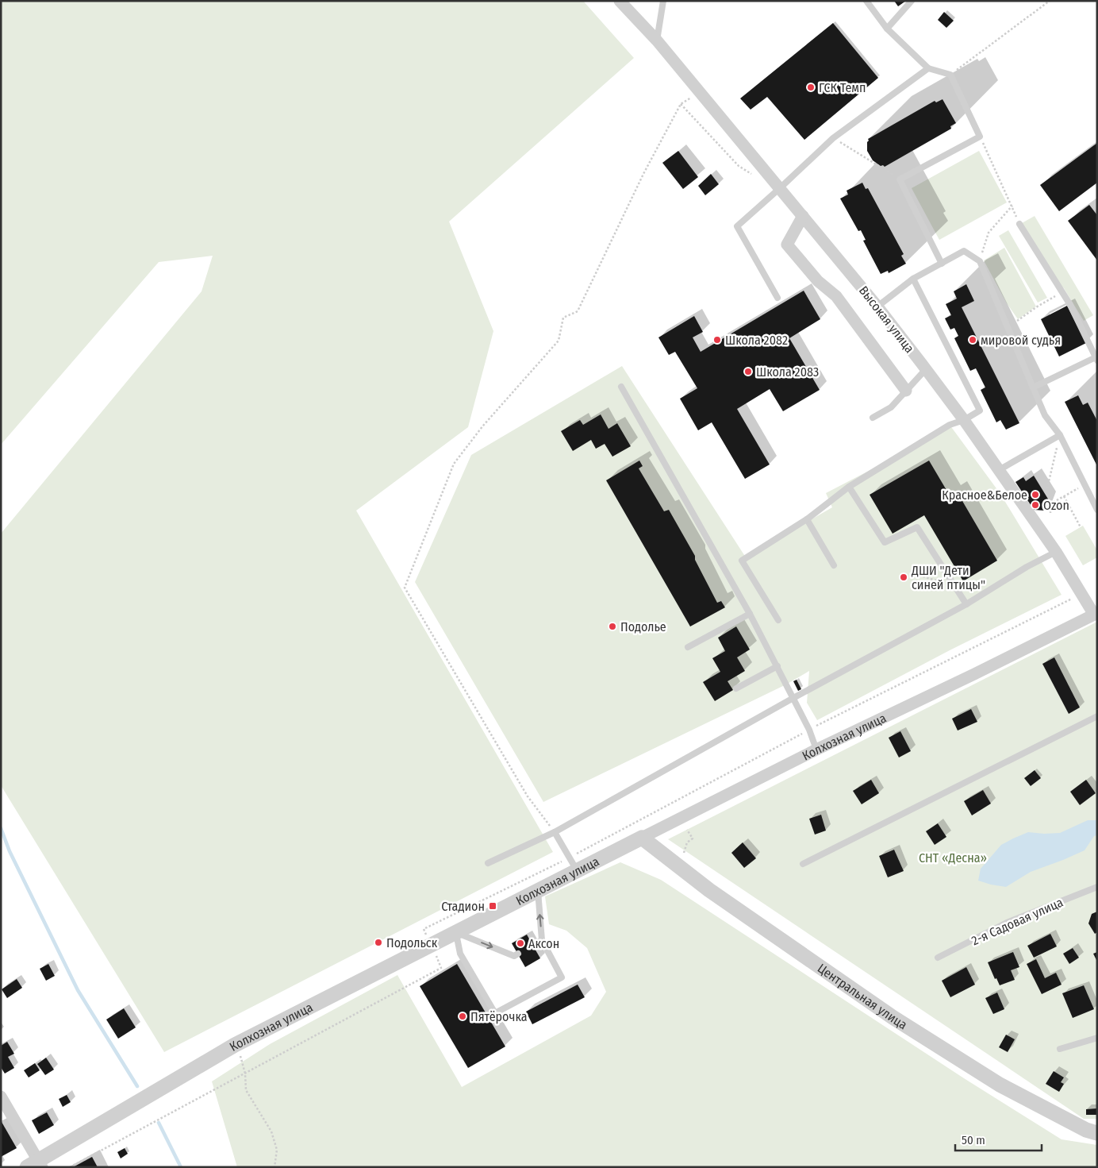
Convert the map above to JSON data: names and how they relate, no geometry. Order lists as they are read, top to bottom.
{
  "streets": {
    "street": ["Высокая улица", "Колхозная улица", "Центральная улица"],
    "lane": ["2-я Садовая улица"]
  },
  "crossings": [
    ["Высокая улица", "Колхозная улица"],
    ["Колхозная улица", "Центральная улица"]
  ],
  "parks": ["СНТ «Десна»"],
  "places": {
    "other": [
      "ГСК Темп",
      "Школа 2082",
      "мировой судья",
      "Школа 2083",
      "Красное&Белое",
      "Ozon",
      "ДШИ \"Дети синей птицы\"",
      "Подолье",
      "Подольск",
      "Аксон",
      "Пятёрочка"
    ],
    "transit": ["Стадион"]
  },
  "scale_bar": "50 m"
}
